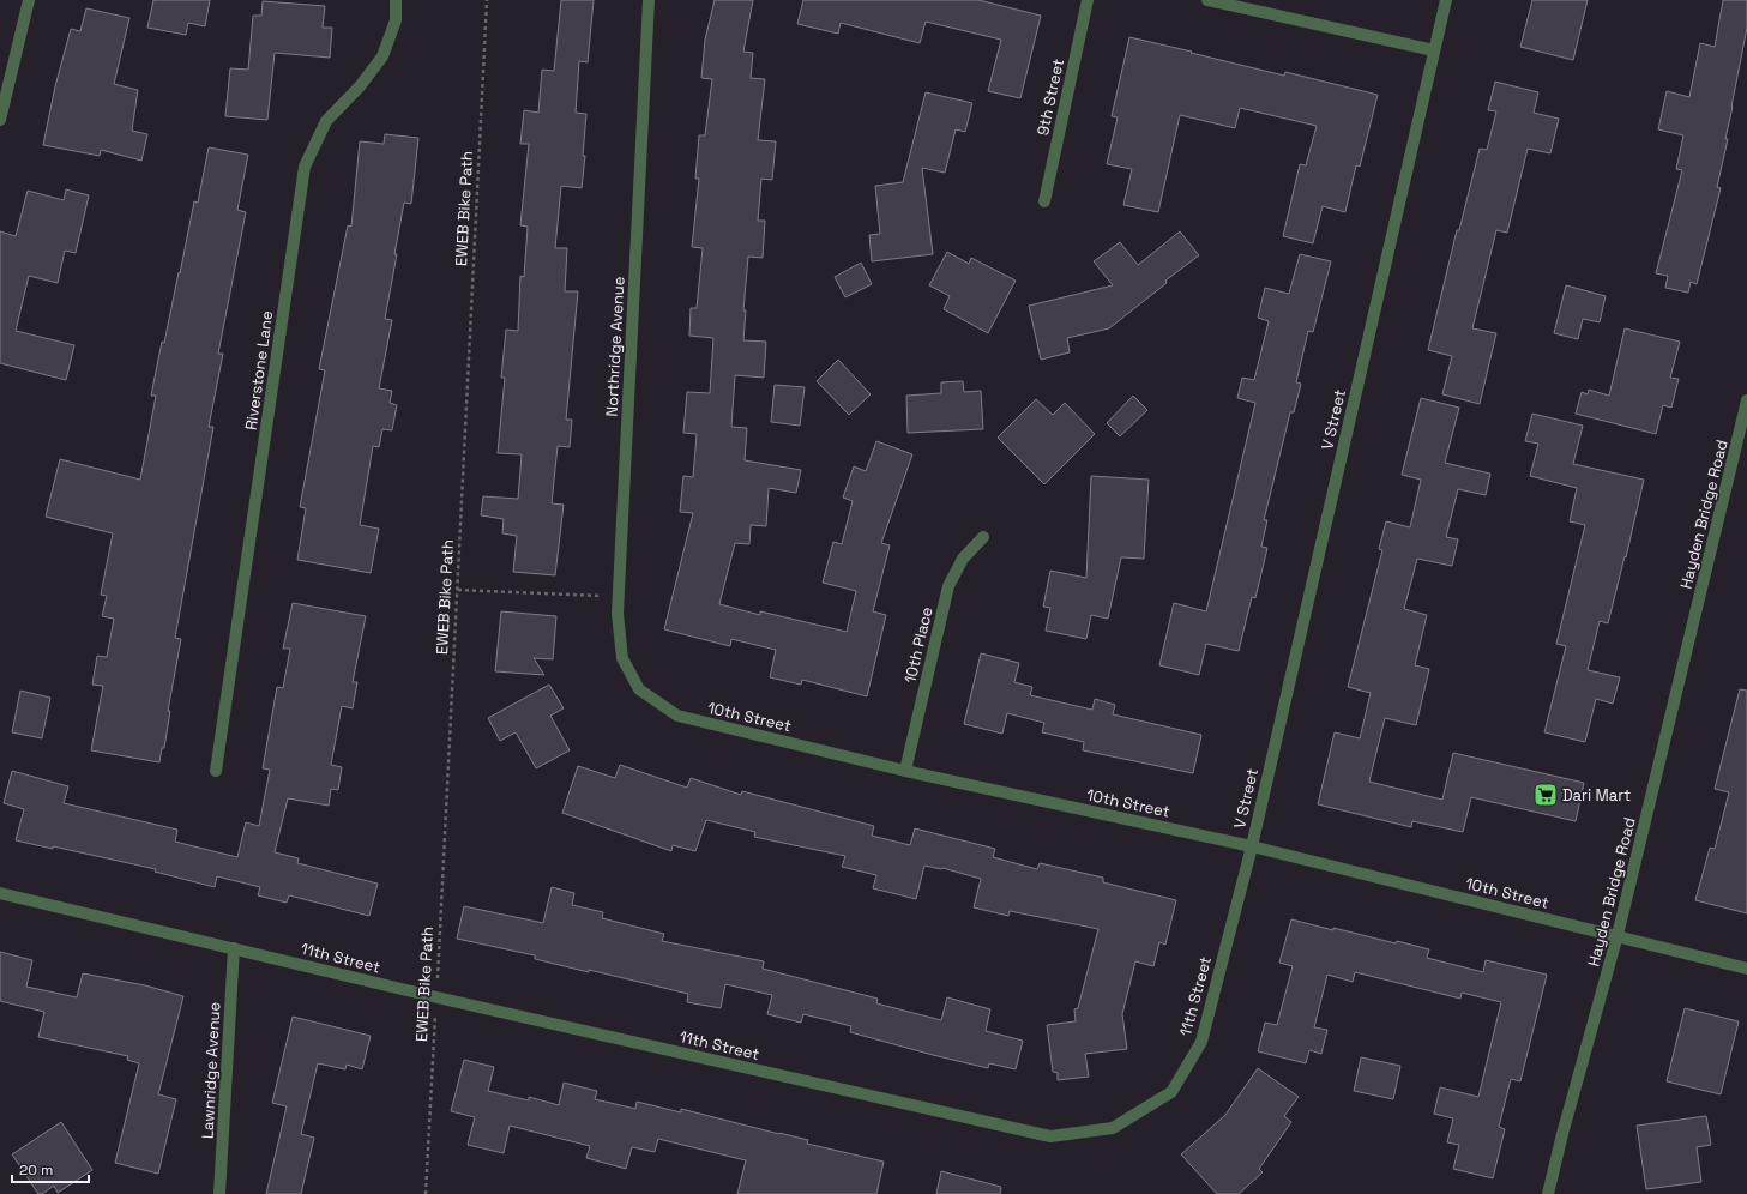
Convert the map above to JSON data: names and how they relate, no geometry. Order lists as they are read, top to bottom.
{
  "streets": {
    "street": [
      "9th Street",
      "Northridge Avenue",
      "Riverstone Lane",
      "V Street",
      "Hayden Bridge Road",
      "10th Place",
      "10th Street",
      "11th Street",
      "Lawnridge Avenue"
    ],
    "path": ["EWEB Bike Path"]
  },
  "crossings": [
    ["EWEB Bike Path", "11th Street"],
    ["Northridge Avenue", "10th Street"],
    ["V Street", "10th Street"],
    ["V Street", "11th Street"],
    ["Hayden Bridge Road", "10th Street"],
    ["10th Place", "10th Street"],
    ["10th Street", "11th Street"],
    ["11th Street", "Lawnridge Avenue"]
  ],
  "places": {
    "supermarket": ["Dari Mart"]
  },
  "scale_bar": "20 m"
}
